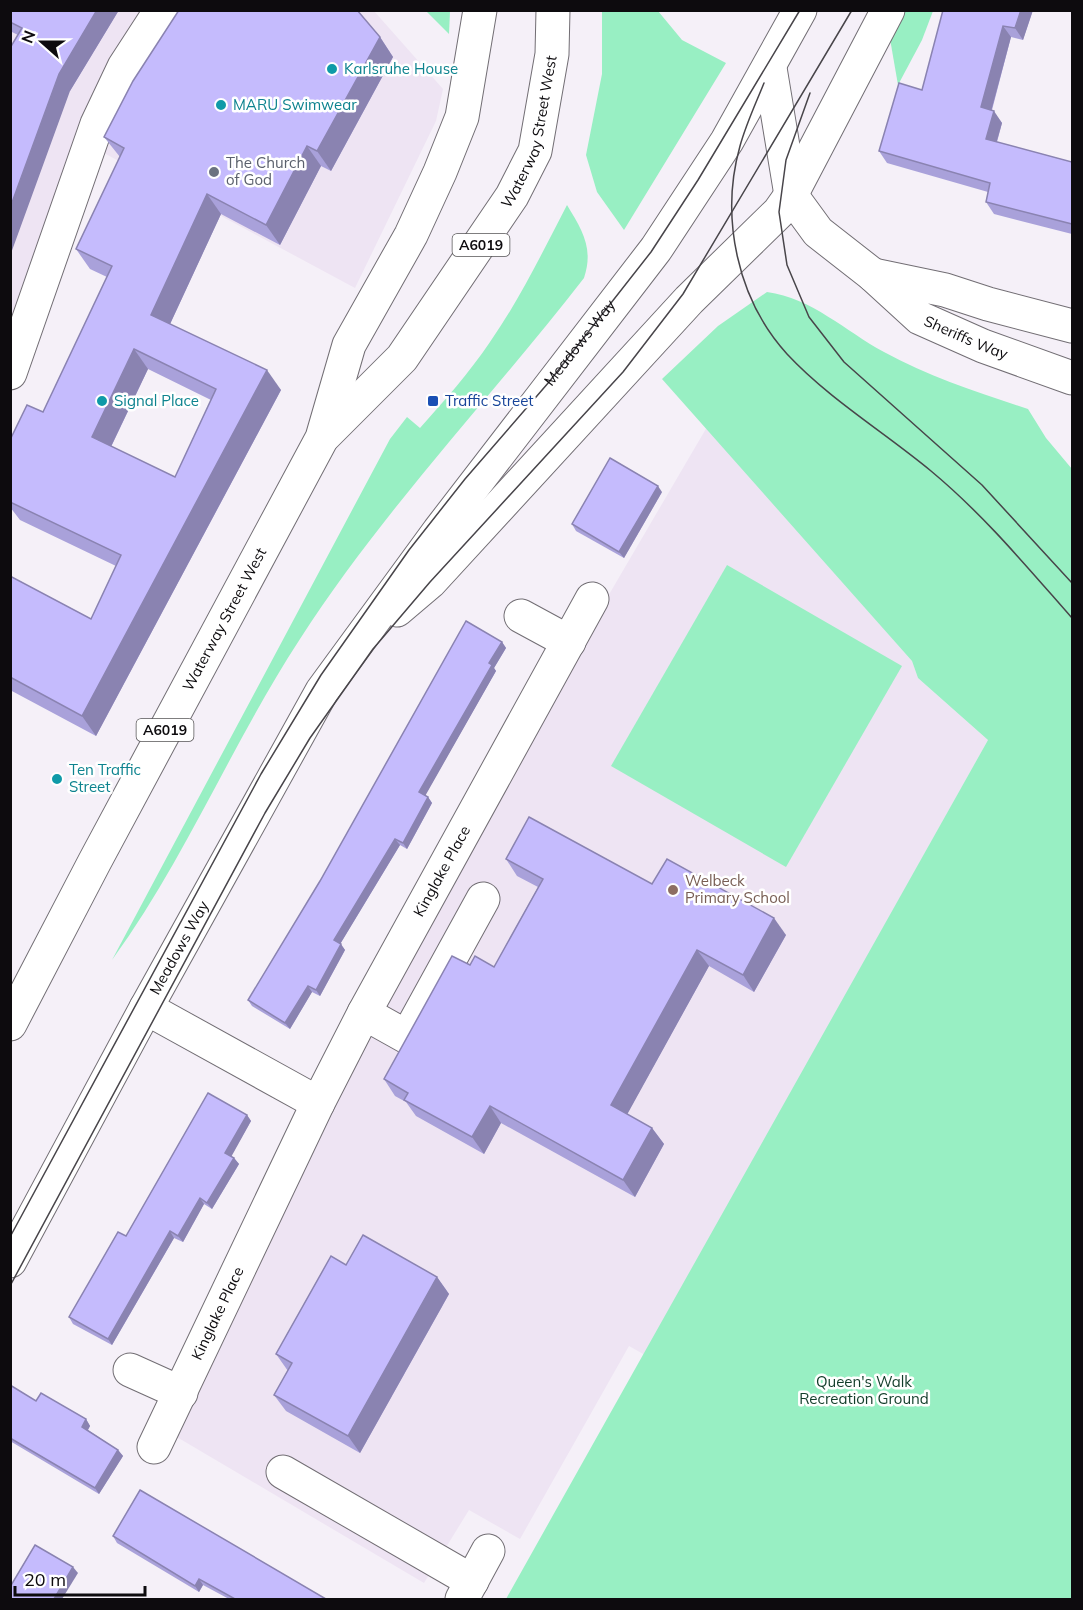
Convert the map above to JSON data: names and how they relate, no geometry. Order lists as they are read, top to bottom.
{
  "streets": {
    "street": [
      "Waterway Street West",
      "A6019",
      "Sheriffs Way",
      "Meadows Way",
      "Kinglake Place"
    ]
  },
  "crossings": [
    ["Sheriffs Way", "Meadows Way"]
  ],
  "parks": ["Queen's Walk Recreation Ground"],
  "places": {
    "other": [
      "Karlsruhe House",
      "MARU Swimwear",
      "The Church of God",
      "Signal Place",
      "Ten Traffic Street",
      "Welbeck Primary School"
    ],
    "transit": ["Traffic Street"]
  },
  "scale_bar": "20 m",
  "north": "left"
}
